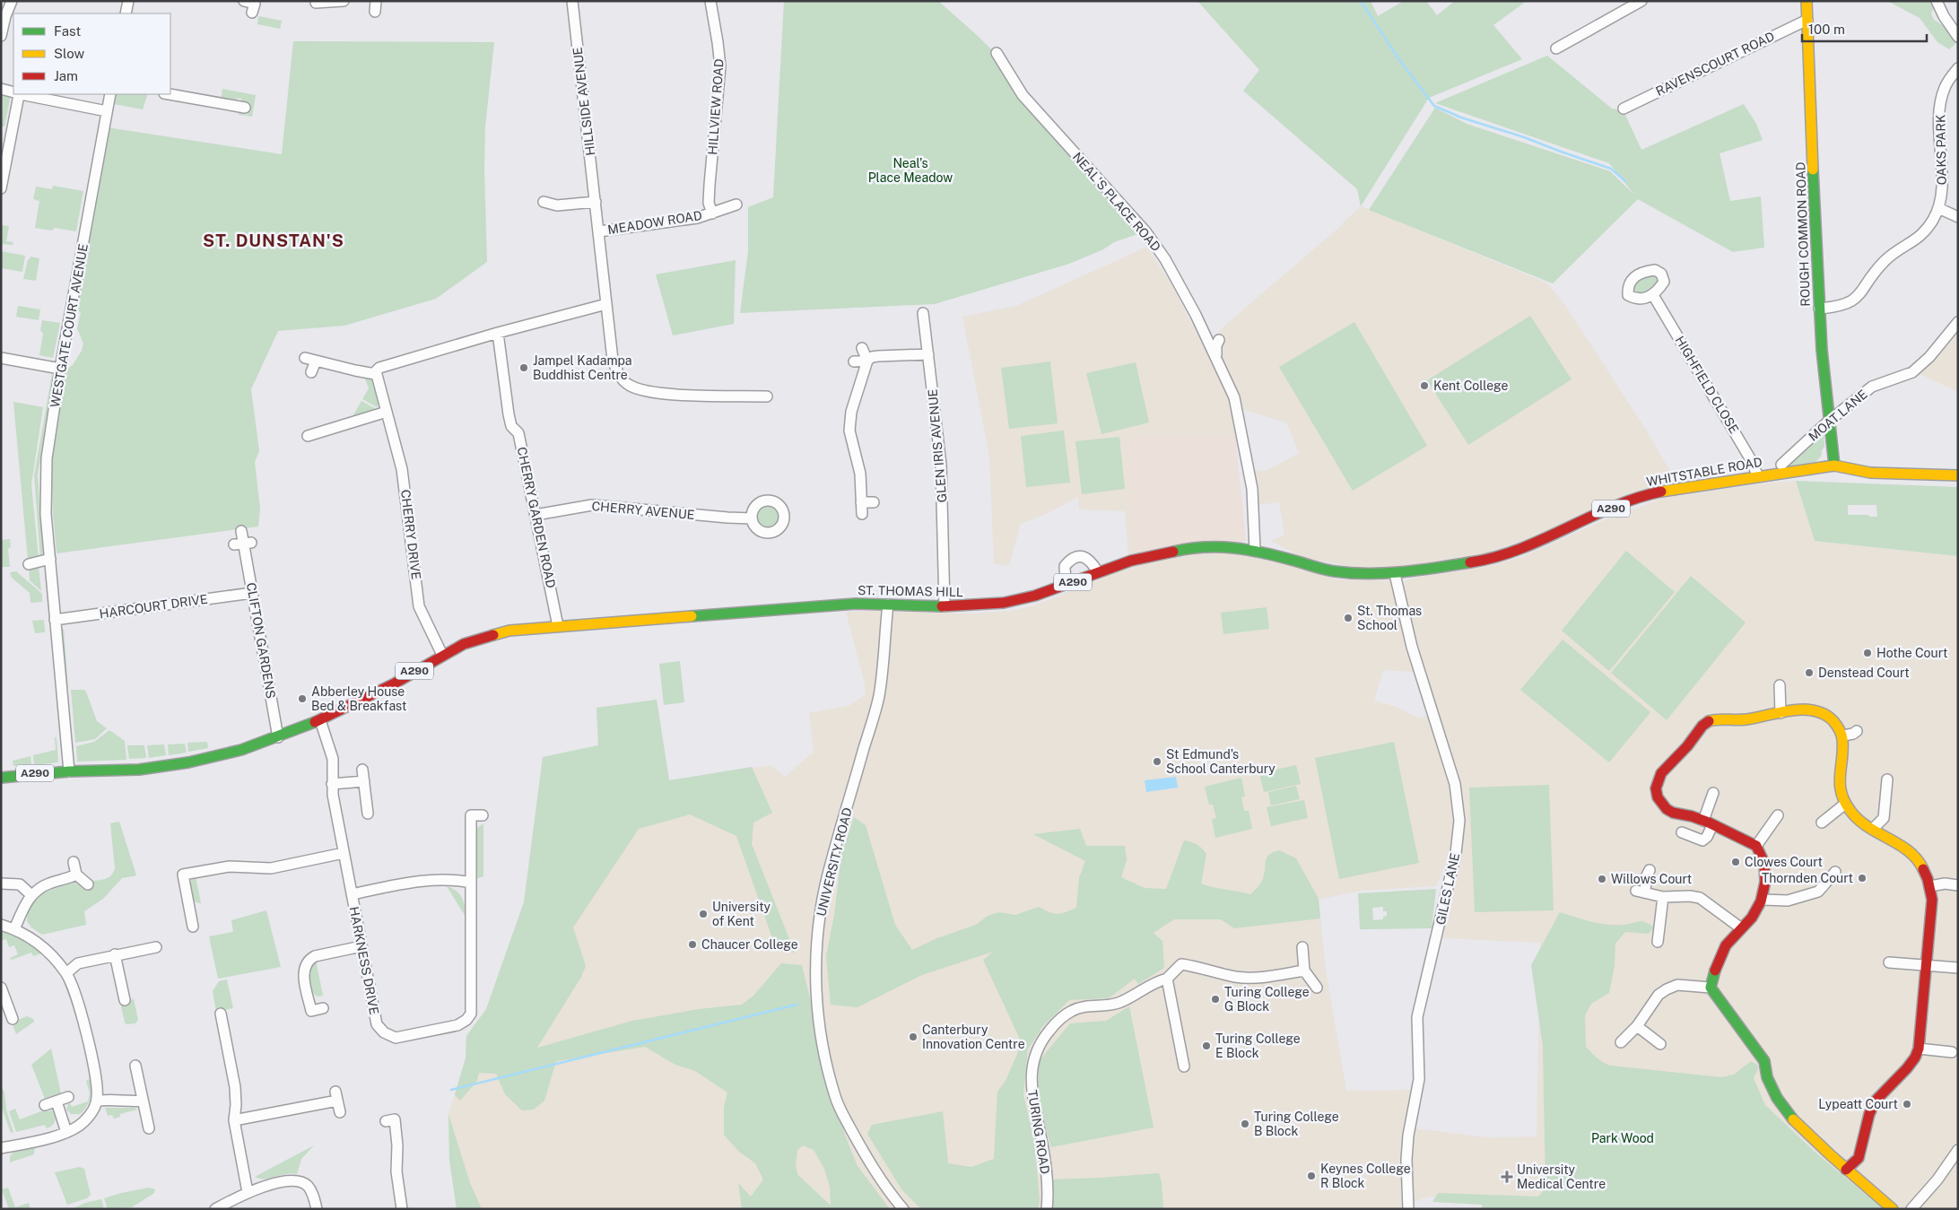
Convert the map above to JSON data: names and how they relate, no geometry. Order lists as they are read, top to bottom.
{
  "streets": {
    "main road": [
      "ROUGH COMMON ROAD",
      "WHITSTABLE ROAD",
      "A290",
      "ST. THOMAS HILL"
    ],
    "street": [
      "RAVENSCOURT ROAD",
      "HILLSIDE AVENUE",
      "HILLVIEW ROAD",
      "OAKS PARK",
      "NEAL'S PLACE ROAD",
      "MEADOW ROAD",
      "WESTGATE COURT AVENUE",
      "HIGHFIELD CLOSE",
      "MOAT LANE",
      "GLEN IRIS AVENUE",
      "CHERRY AVENUE",
      "CHERRY GARDEN ROAD",
      "CHERRY DRIVE",
      "HARCOURT DRIVE",
      "CLIFTON GARDENS",
      "UNIVERSITY ROAD",
      "GILES LANE",
      "HARKNESS DRIVE",
      "TURING ROAD"
    ]
  },
  "crossings": [
    ["RAVENSCOURT ROAD", "ROUGH COMMON ROAD"],
    ["HILLSIDE AVENUE", "MEADOW ROAD"],
    ["HILLVIEW ROAD", "MEADOW ROAD"],
    ["OAKS PARK", "ROUGH COMMON ROAD"],
    ["NEAL'S PLACE ROAD", "WHITSTABLE ROAD"],
    ["NEAL'S PLACE ROAD", "ST. THOMAS HILL"],
    ["ROUGH COMMON ROAD", "MOAT LANE"],
    ["ROUGH COMMON ROAD", "WHITSTABLE ROAD"],
    ["WESTGATE COURT AVENUE", "A290"],
    ["WESTGATE COURT AVENUE", "HARCOURT DRIVE"],
    ["HIGHFIELD CLOSE", "WHITSTABLE ROAD"],
    ["GLEN IRIS AVENUE", "ST. THOMAS HILL"],
    ["WHITSTABLE ROAD", "ST. THOMAS HILL"],
    ["WHITSTABLE ROAD", "GILES LANE"],
    ["A290", "CHERRY GARDEN ROAD"],
    ["A290", "CHERRY DRIVE"],
    ["A290", "ST. THOMAS HILL"],
    ["A290", "CLIFTON GARDENS"],
    ["A290", "HARKNESS DRIVE"],
    ["CHERRY AVENUE", "CHERRY GARDEN ROAD"],
    ["CHERRY GARDEN ROAD", "ST. THOMAS HILL"],
    ["ST. THOMAS HILL", "UNIVERSITY ROAD"],
    ["HARCOURT DRIVE", "CLIFTON GARDENS"]
  ],
  "districts": ["ST. DUNSTAN'S"],
  "parks": ["Neal's Place Meadow", "Park Wood"],
  "places": {
    "other": [
      "Jampel Kadampa Buddhist Centre",
      "Kent College",
      "St. Thomas School",
      "Hothe Court",
      "Denstead Court",
      "Abberley House Bed & Breakfast",
      "St Edmund's School Canterbury",
      "Clowes Court",
      "Thornden Court",
      "Willows Court",
      "University of Kent",
      "Chaucer College",
      "Turing College G Block",
      "Canterbury Innovation Centre",
      "Turing College E Block",
      "Lypeatt Court",
      "Turing College B Block",
      "Keynes College R Block"
    ],
    "health": ["University Medical Centre"]
  },
  "legend": ["Fast", "Slow", "Jam"],
  "scale_bar": "100 m"
}
